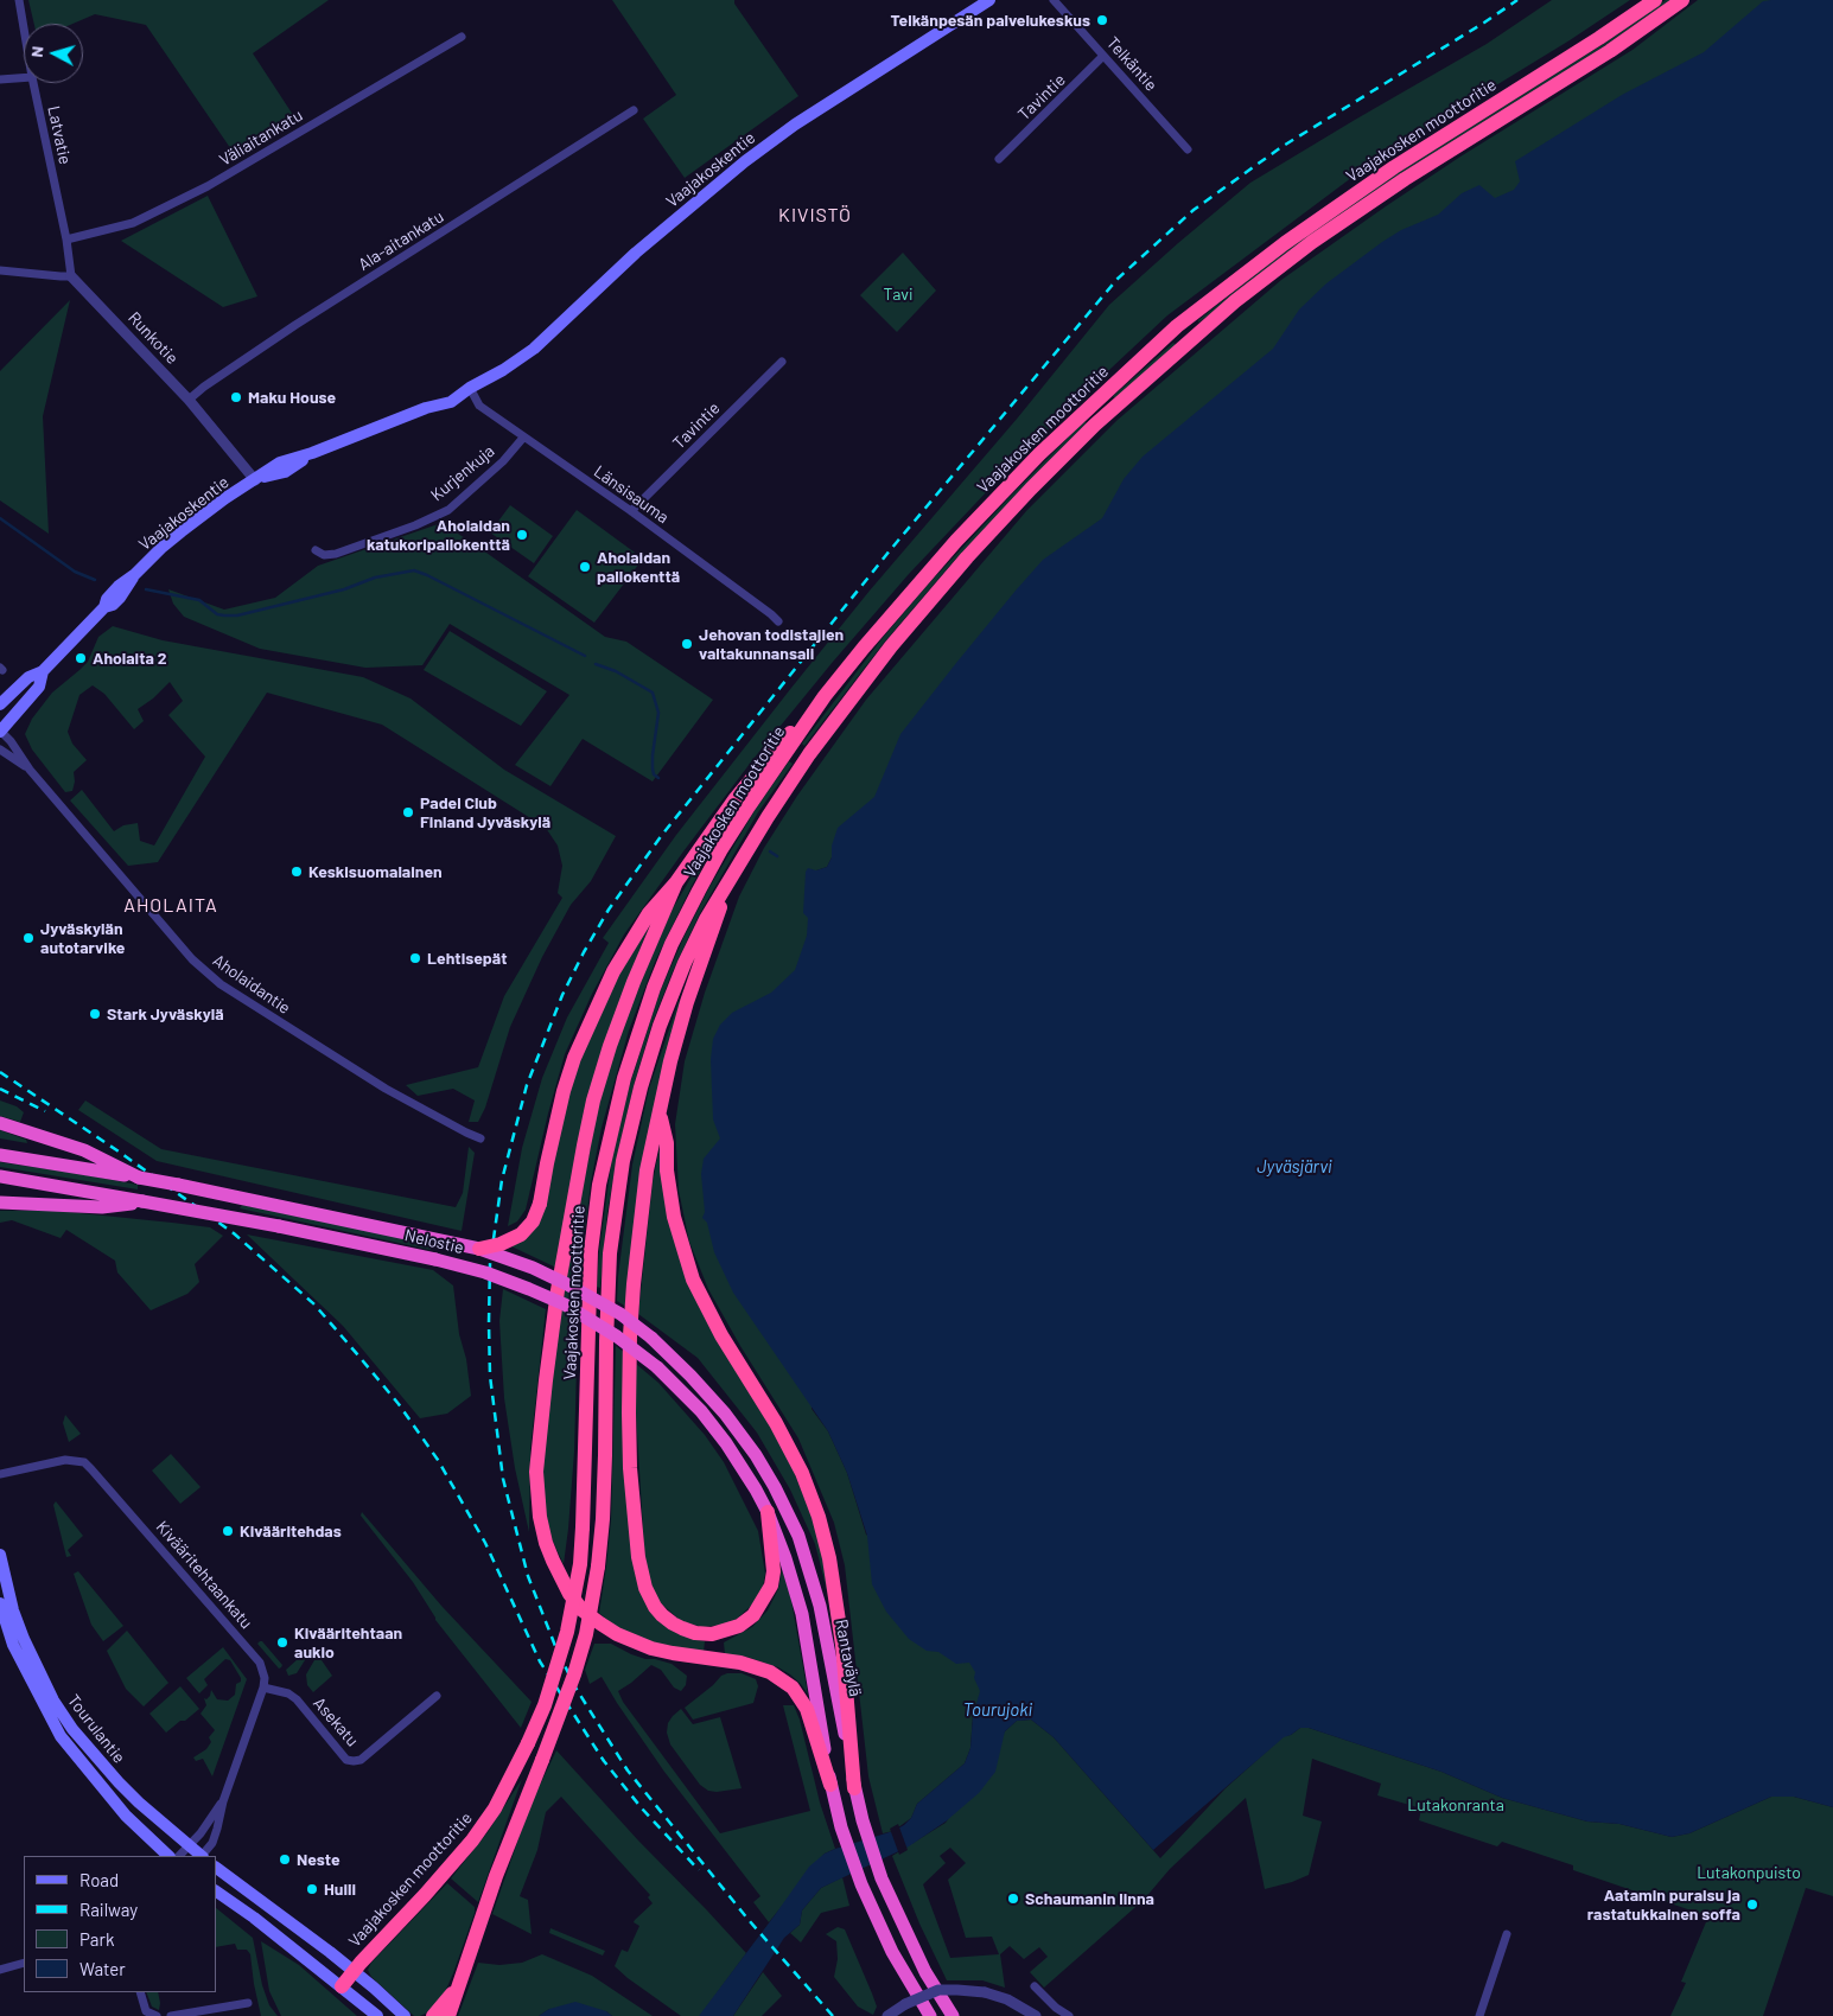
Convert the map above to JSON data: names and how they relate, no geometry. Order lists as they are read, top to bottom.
{
  "streets": {
    "highway": ["Vaajakosken moottoritie", "Nelostie", "Rantaväylä"],
    "main road": ["Vaajakoskentie", "Tourulantie"],
    "street": [
      "Telkäntie",
      "Tavintie",
      "Latvatie",
      "Väliaitankatu",
      "Ala-aitankatu",
      "Runkotie",
      "Kurjenkuja",
      "Länsisauma",
      "Aholaidantie",
      "Kivääritehtaankatu",
      "Asekatu"
    ]
  },
  "crossings": [
    ["Telkäntie", "Tavintie"],
    ["Tavintie", "Länsisauma"],
    ["Latvatie", "Väliaitankatu"],
    ["Latvatie", "Runkotie"],
    ["Vaajakoskentie", "Runkotie"],
    ["Vaajakoskentie", "Länsisauma"],
    ["Vaajakoskentie", "Aholaidantie"],
    ["Ala-aitankatu", "Runkotie"],
    ["Kurjenkuja", "Länsisauma"],
    ["Nelostie", "Rantaväylä"],
    ["Kivääritehtaankatu", "Asekatu"]
  ],
  "districts": ["KIVISTÖ", "AHOLAITA"],
  "water": ["Jyväsjärvi", "Tourujoki"],
  "parks": ["Tavi", "Lutakonranta", "Lutakonpuisto"],
  "places": [
    "Telkänpesän palvelukeskus",
    "Maku House",
    "Aholaidan katukoripallokenttä",
    "Aholaidan pallokenttä",
    "Jehovan todistajien valtakunnansali",
    "Aholaita 2",
    "Padel Club Finland Jyväskylä",
    "Keskisuomalainen",
    "Jyväskylän autotarvike",
    "Lehtisepät",
    "Stark Jyväskylä",
    "Kivääritehdas",
    "Kivääritehtaan aukio",
    "Neste",
    "Huili",
    "Schaumanin linna",
    "Aatamin puraisu ja rastatukkainen soffa"
  ],
  "legend": [
    "Road",
    "Railway",
    "Park",
    "Water"
  ],
  "north": "left"
}
